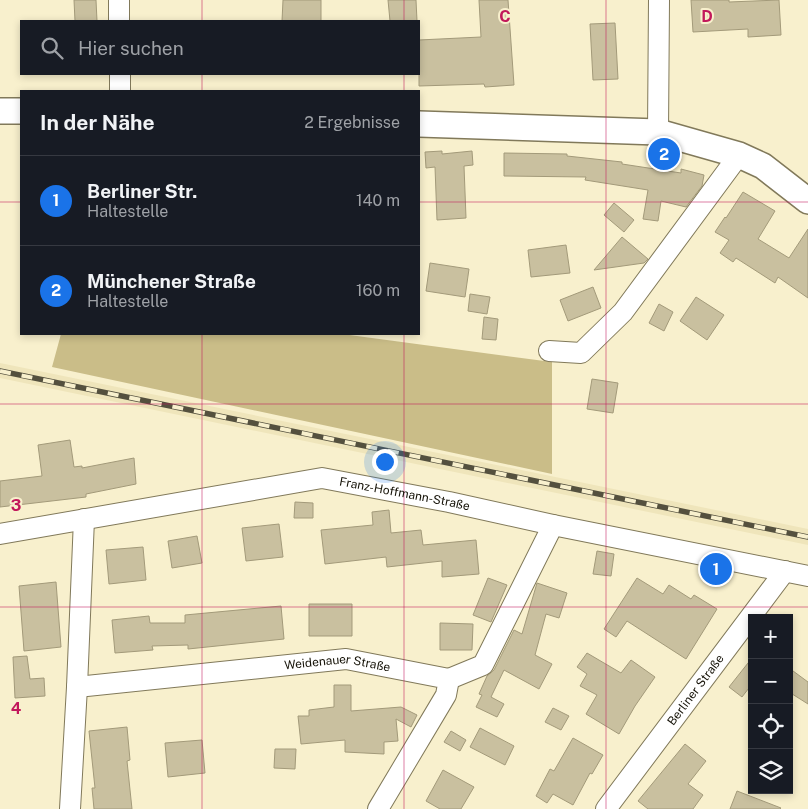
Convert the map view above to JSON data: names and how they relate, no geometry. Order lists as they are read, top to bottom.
{
  "streets": {
    "street": ["Franz-Hoffmann-Straße", "Weidenauer Straße", "Berliner Straße"]
  },
  "crossings": [
    ["Franz-Hoffmann-Straße", "Berliner Straße"]
  ],
  "page": {
    "search": "Hier suchen",
    "heading": ["In der Nähe", "2 Ergebnisse"],
    "pins": ["2", "1"],
    "list": [
      {
        "mark": "1",
        "name": "Berliner Str.",
        "note": "Haltestelle",
        "value": "140 m"
      },
      {
        "mark": "2",
        "name": "Münchener Straße",
        "note": "Haltestelle",
        "value": "160 m"
      }
    ],
    "map_buttons": ["+", "−"]
  },
  "grid": {
    "columns": ["C", "D"],
    "rows": ["3", "4"]
  }
}
